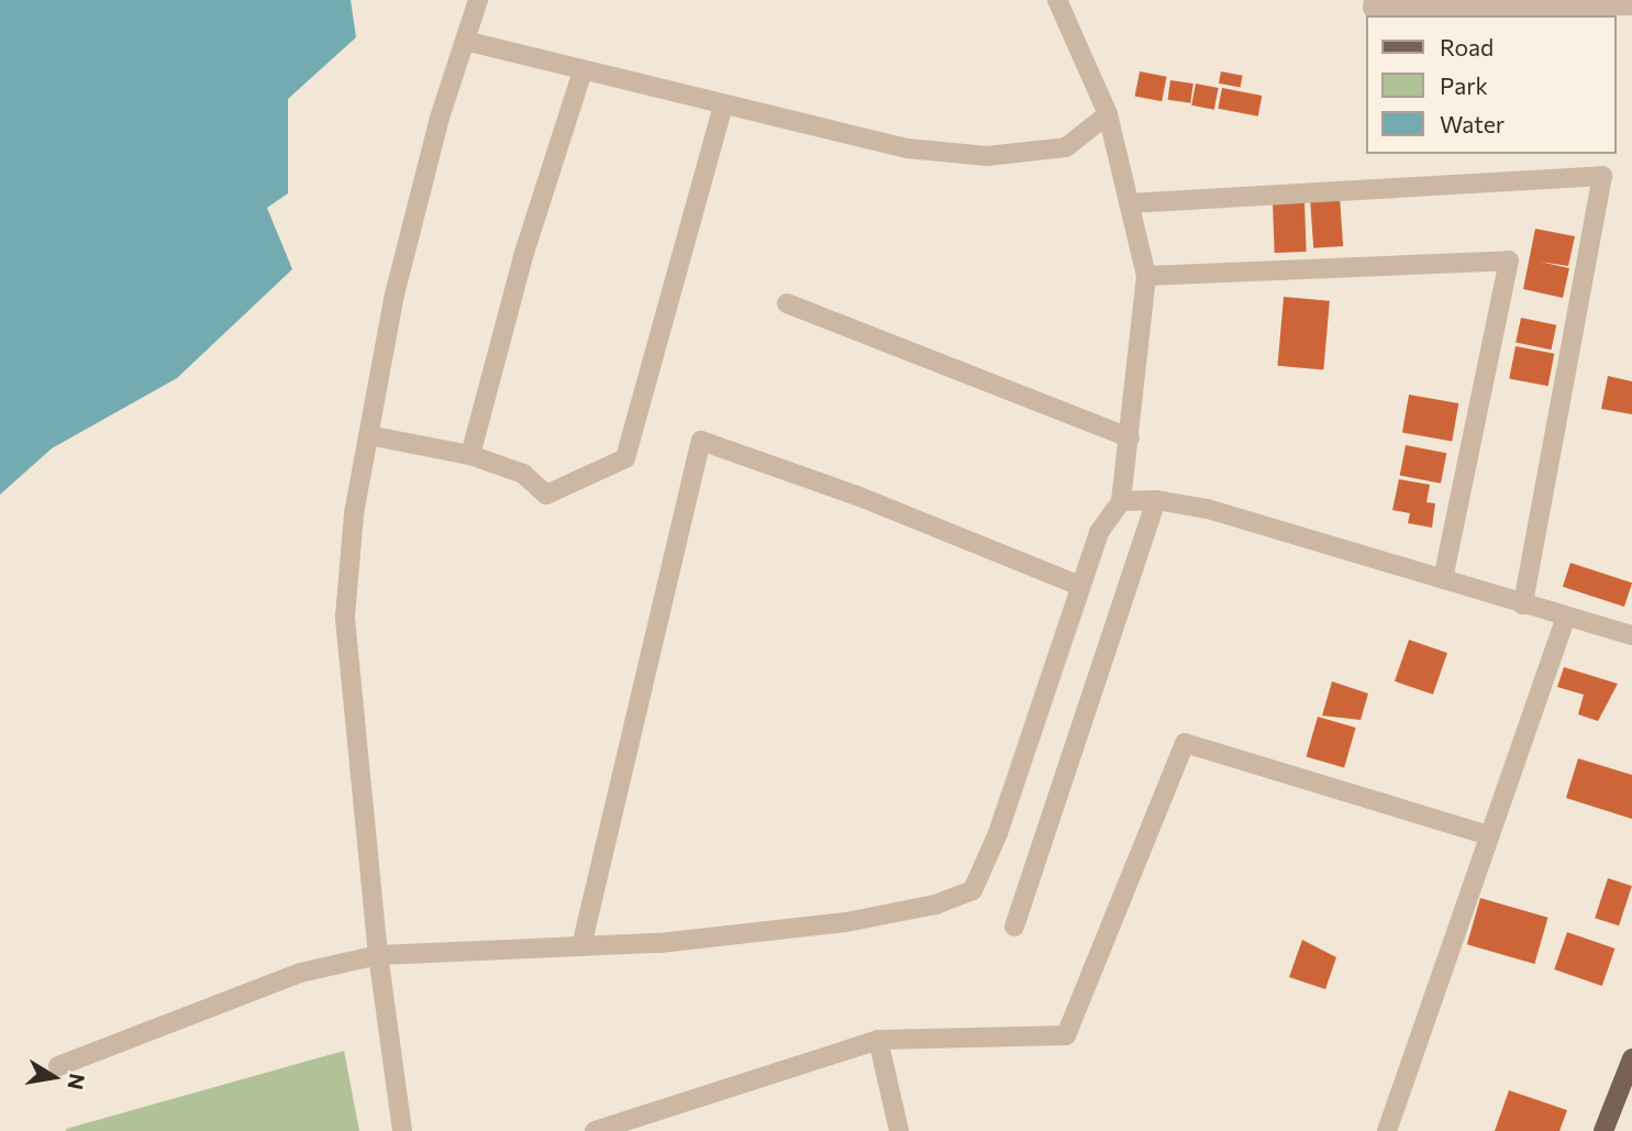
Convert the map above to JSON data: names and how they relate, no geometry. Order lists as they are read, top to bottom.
{
  "legend": ["Road", "Park", "Water"],
  "north": "right"
}
